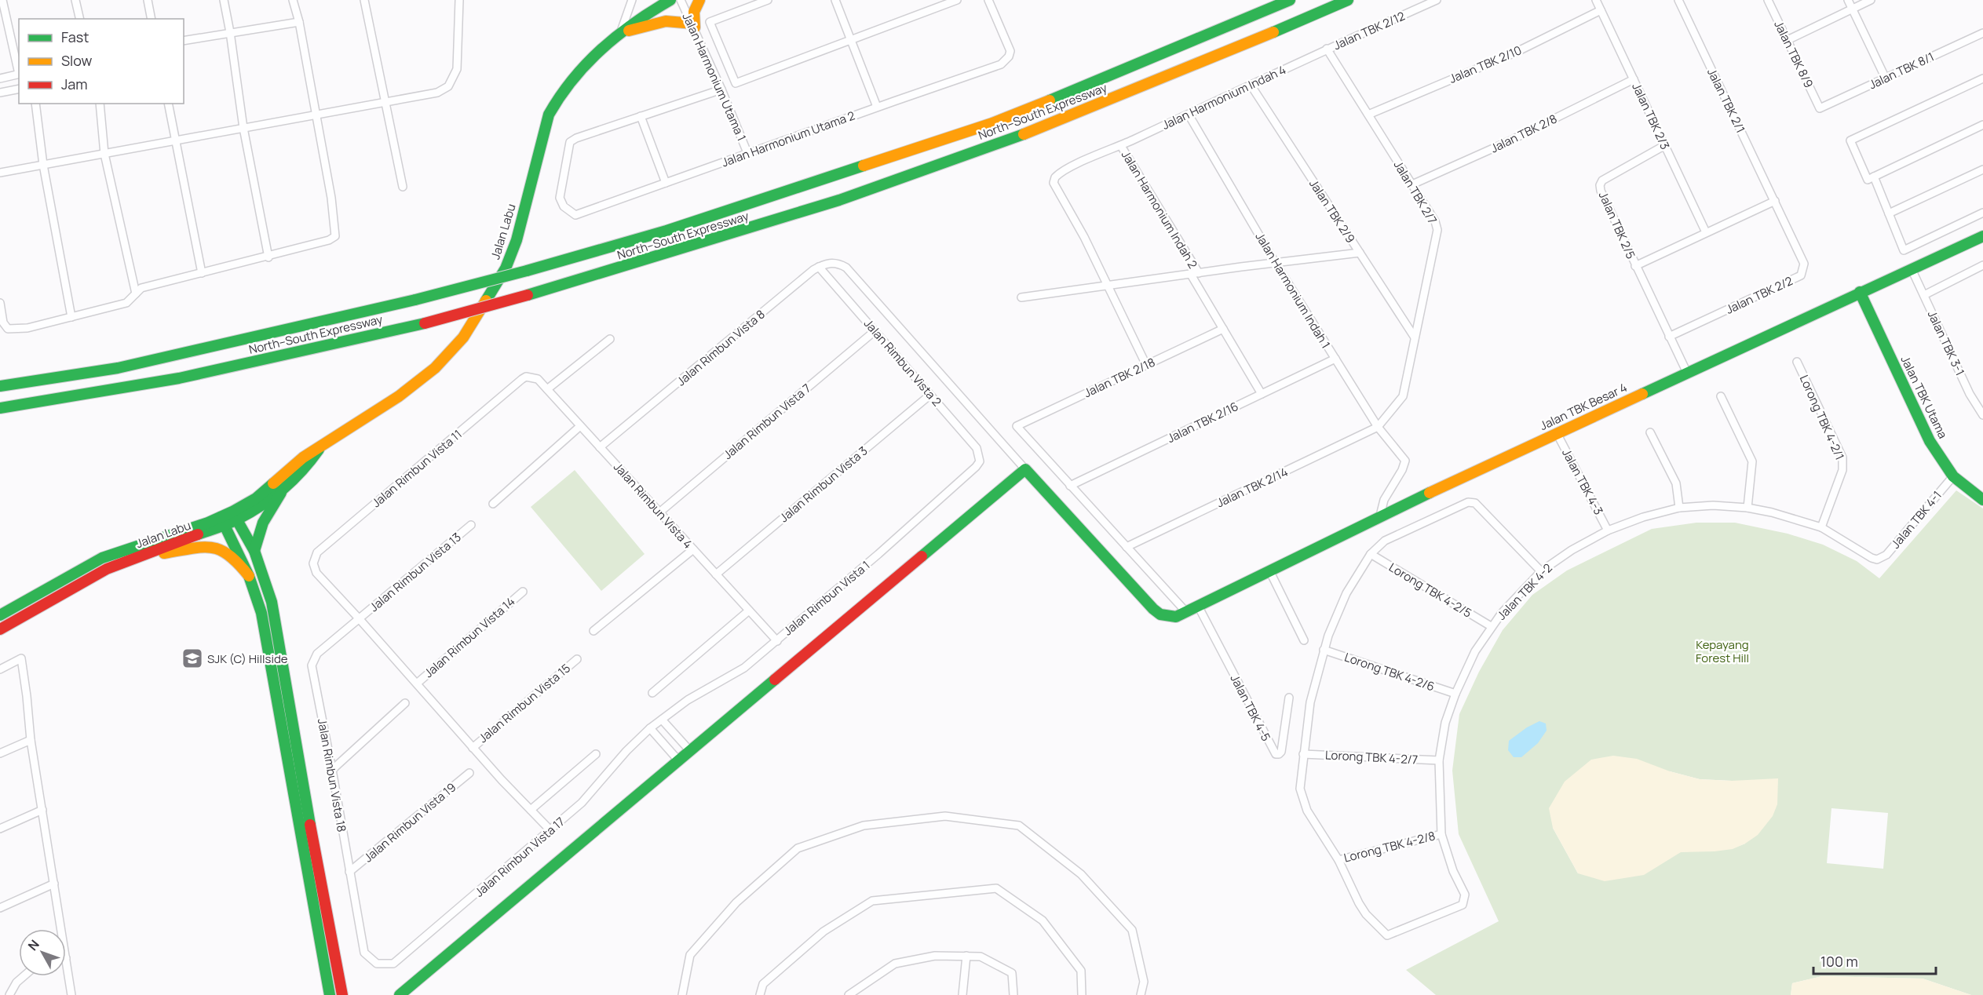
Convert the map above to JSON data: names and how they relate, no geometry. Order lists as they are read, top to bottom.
{
  "streets": {
    "main road": [
      "North–South Expressway",
      "Jalan Labu",
      "Jalan TBK Utama",
      "Jalan TBK Besar 4"
    ],
    "street": [
      "Jalan TBK 2/12",
      "Jalan TBK 8/9",
      "Jalan TBK 2/10",
      "Jalan TBK 8/1",
      "Jalan Harmonium Utama 1",
      "Jalan Harmonium Indah 4",
      "Jalan TBK 2/1",
      "Jalan TBK 2/3",
      "Jalan TBK 2/8",
      "Jalan Harmonium Utama 2",
      "Jalan TBK 2/7",
      "Jalan Harmonium Indah 2",
      "Jalan TBK 2/9",
      "Jalan TBK 2/5",
      "Jalan Harmonium Indah 1",
      "Jalan TBK 2/2",
      "Jalan TBK 3-1",
      "Jalan Rimbun Vista 8",
      "Jalan Rimbun Vista 2",
      "Jalan TBK 2/18",
      "Lorong TBK 4-2/1",
      "Jalan Rimbun Vista 7",
      "Jalan TBK 2/16",
      "Jalan Rimbun Vista 11",
      "Jalan TBK 4-3",
      "Jalan Rimbun Vista 3",
      "Jalan TBK 2/14",
      "Jalan Rimbun Vista 4",
      "Jalan TBK 4-1",
      "Jalan Rimbun Vista 13",
      "Lorong TBK 4-2/5",
      "Jalan TBK 4-2",
      "Jalan Rimbun Vista 1",
      "Jalan Rimbun Vista 14",
      "Lorong TBK 4-2/6",
      "Jalan Rimbun Vista 15",
      "Jalan TBK 4-5",
      "Lorong TBK 4-2/7",
      "Jalan Rimbun Vista 18",
      "Jalan Rimbun Vista 19",
      "Lorong TBK 4-2/8",
      "Jalan Rimbun Vista 17"
    ]
  },
  "crossings": [
    ["Jalan TBK 2/12", "Jalan Harmonium Indah 4"],
    ["Jalan TBK 2/12", "Jalan TBK 2/7"],
    ["Jalan TBK 8/9", "Jalan TBK 8/1"],
    ["Jalan TBK 2/10", "Jalan TBK 2/3"],
    ["Jalan TBK 2/10", "Jalan TBK 2/7"],
    ["Jalan Harmonium Utama 1", "Jalan Harmonium Utama 2"],
    ["Jalan Harmonium Indah 4", "Jalan TBK 2/7"],
    ["Jalan Harmonium Indah 4", "Jalan Harmonium Indah 2"],
    ["Jalan Harmonium Indah 4", "Jalan TBK 2/9"],
    ["Jalan Harmonium Indah 4", "Jalan Harmonium Indah 1"],
    ["Jalan TBK 2/1", "Jalan TBK 2/2"],
    ["Jalan TBK 2/3", "Jalan TBK 2/8"],
    ["Jalan TBK 2/3", "Jalan TBK 2/5"],
    ["Jalan TBK 2/8", "Jalan TBK 2/7"],
    ["Jalan TBK 2/7", "Jalan TBK 2/9"],
    ["Jalan TBK 2/7", "Jalan Harmonium Indah 1"],
    ["Jalan TBK 2/7", "Jalan TBK 2/14"],
    ["Jalan Harmonium Indah 2", "Jalan TBK 2/18"],
    ["Jalan Harmonium Indah 2", "Jalan TBK 2/16"],
    ["Jalan TBK 2/5", "Jalan TBK 2/2"],
    ["Jalan TBK 2/5", "Jalan TBK Besar 4"],
    ["Jalan Harmonium Indah 1", "Jalan TBK Besar 4"],
    ["Jalan Harmonium Indah 1", "Jalan TBK 2/16"],
    ["Jalan Harmonium Indah 1", "Jalan TBK 2/14"],
    ["Jalan TBK 3-1", "Jalan TBK Besar 4"],
    ["Jalan Rimbun Vista 8", "Jalan Rimbun Vista 2"],
    ["Jalan Rimbun Vista 8", "Jalan Rimbun Vista 4"],
    ["Jalan Rimbun Vista 2", "Jalan Rimbun Vista 7"],
    ["Jalan Rimbun Vista 2", "Jalan Rimbun Vista 3"],
    ["Jalan Rimbun Vista 2", "Jalan Rimbun Vista 1"],
    ["Jalan TBK 2/18", "Jalan TBK 2/16"],
    ["Jalan TBK Utama", "Jalan TBK Besar 4"],
    ["Jalan TBK Utama", "Jalan TBK 4-1"],
    ["Jalan TBK Besar 4", "Jalan TBK 4-3"],
    ["Jalan TBK Besar 4", "Jalan TBK 4-5"],
    ["Lorong TBK 4-2/1", "Jalan TBK 4-2"],
    ["Jalan Rimbun Vista 7", "Jalan Rimbun Vista 4"],
    ["Jalan Rimbun Vista 11", "Jalan Rimbun Vista 4"],
    ["Jalan Rimbun Vista 11", "Jalan Rimbun Vista 13"],
    ["Jalan Rimbun Vista 11", "Jalan Rimbun Vista 18"],
    ["Jalan TBK 4-3", "Jalan TBK 4-2"],
    ["Jalan Rimbun Vista 3", "Jalan Rimbun Vista 4"],
    ["Jalan Rimbun Vista 4", "Jalan Rimbun Vista 1"],
    ["Jalan TBK 4-1", "Jalan TBK 4-2"],
    ["Jalan Rimbun Vista 13", "Jalan Rimbun Vista 18"],
    ["Lorong TBK 4-2/5", "Jalan TBK 4-2"],
    ["Jalan TBK 4-2", "Lorong TBK 4-2/6"],
    ["Jalan TBK 4-2", "Lorong TBK 4-2/7"],
    ["Jalan TBK 4-2", "Lorong TBK 4-2/8"],
    ["Jalan Rimbun Vista 1", "Jalan Rimbun Vista 17"],
    ["Jalan Rimbun Vista 18", "Jalan Rimbun Vista 19"],
    ["Jalan Rimbun Vista 18", "Jalan Rimbun Vista 17"]
  ],
  "parks": ["Kepayang Forest Hill"],
  "places": {
    "school or university": ["SJK (C) Hillside"]
  },
  "legend": ["Fast", "Slow", "Jam"],
  "scale_bar": "100 m",
  "north": "top left"
}
